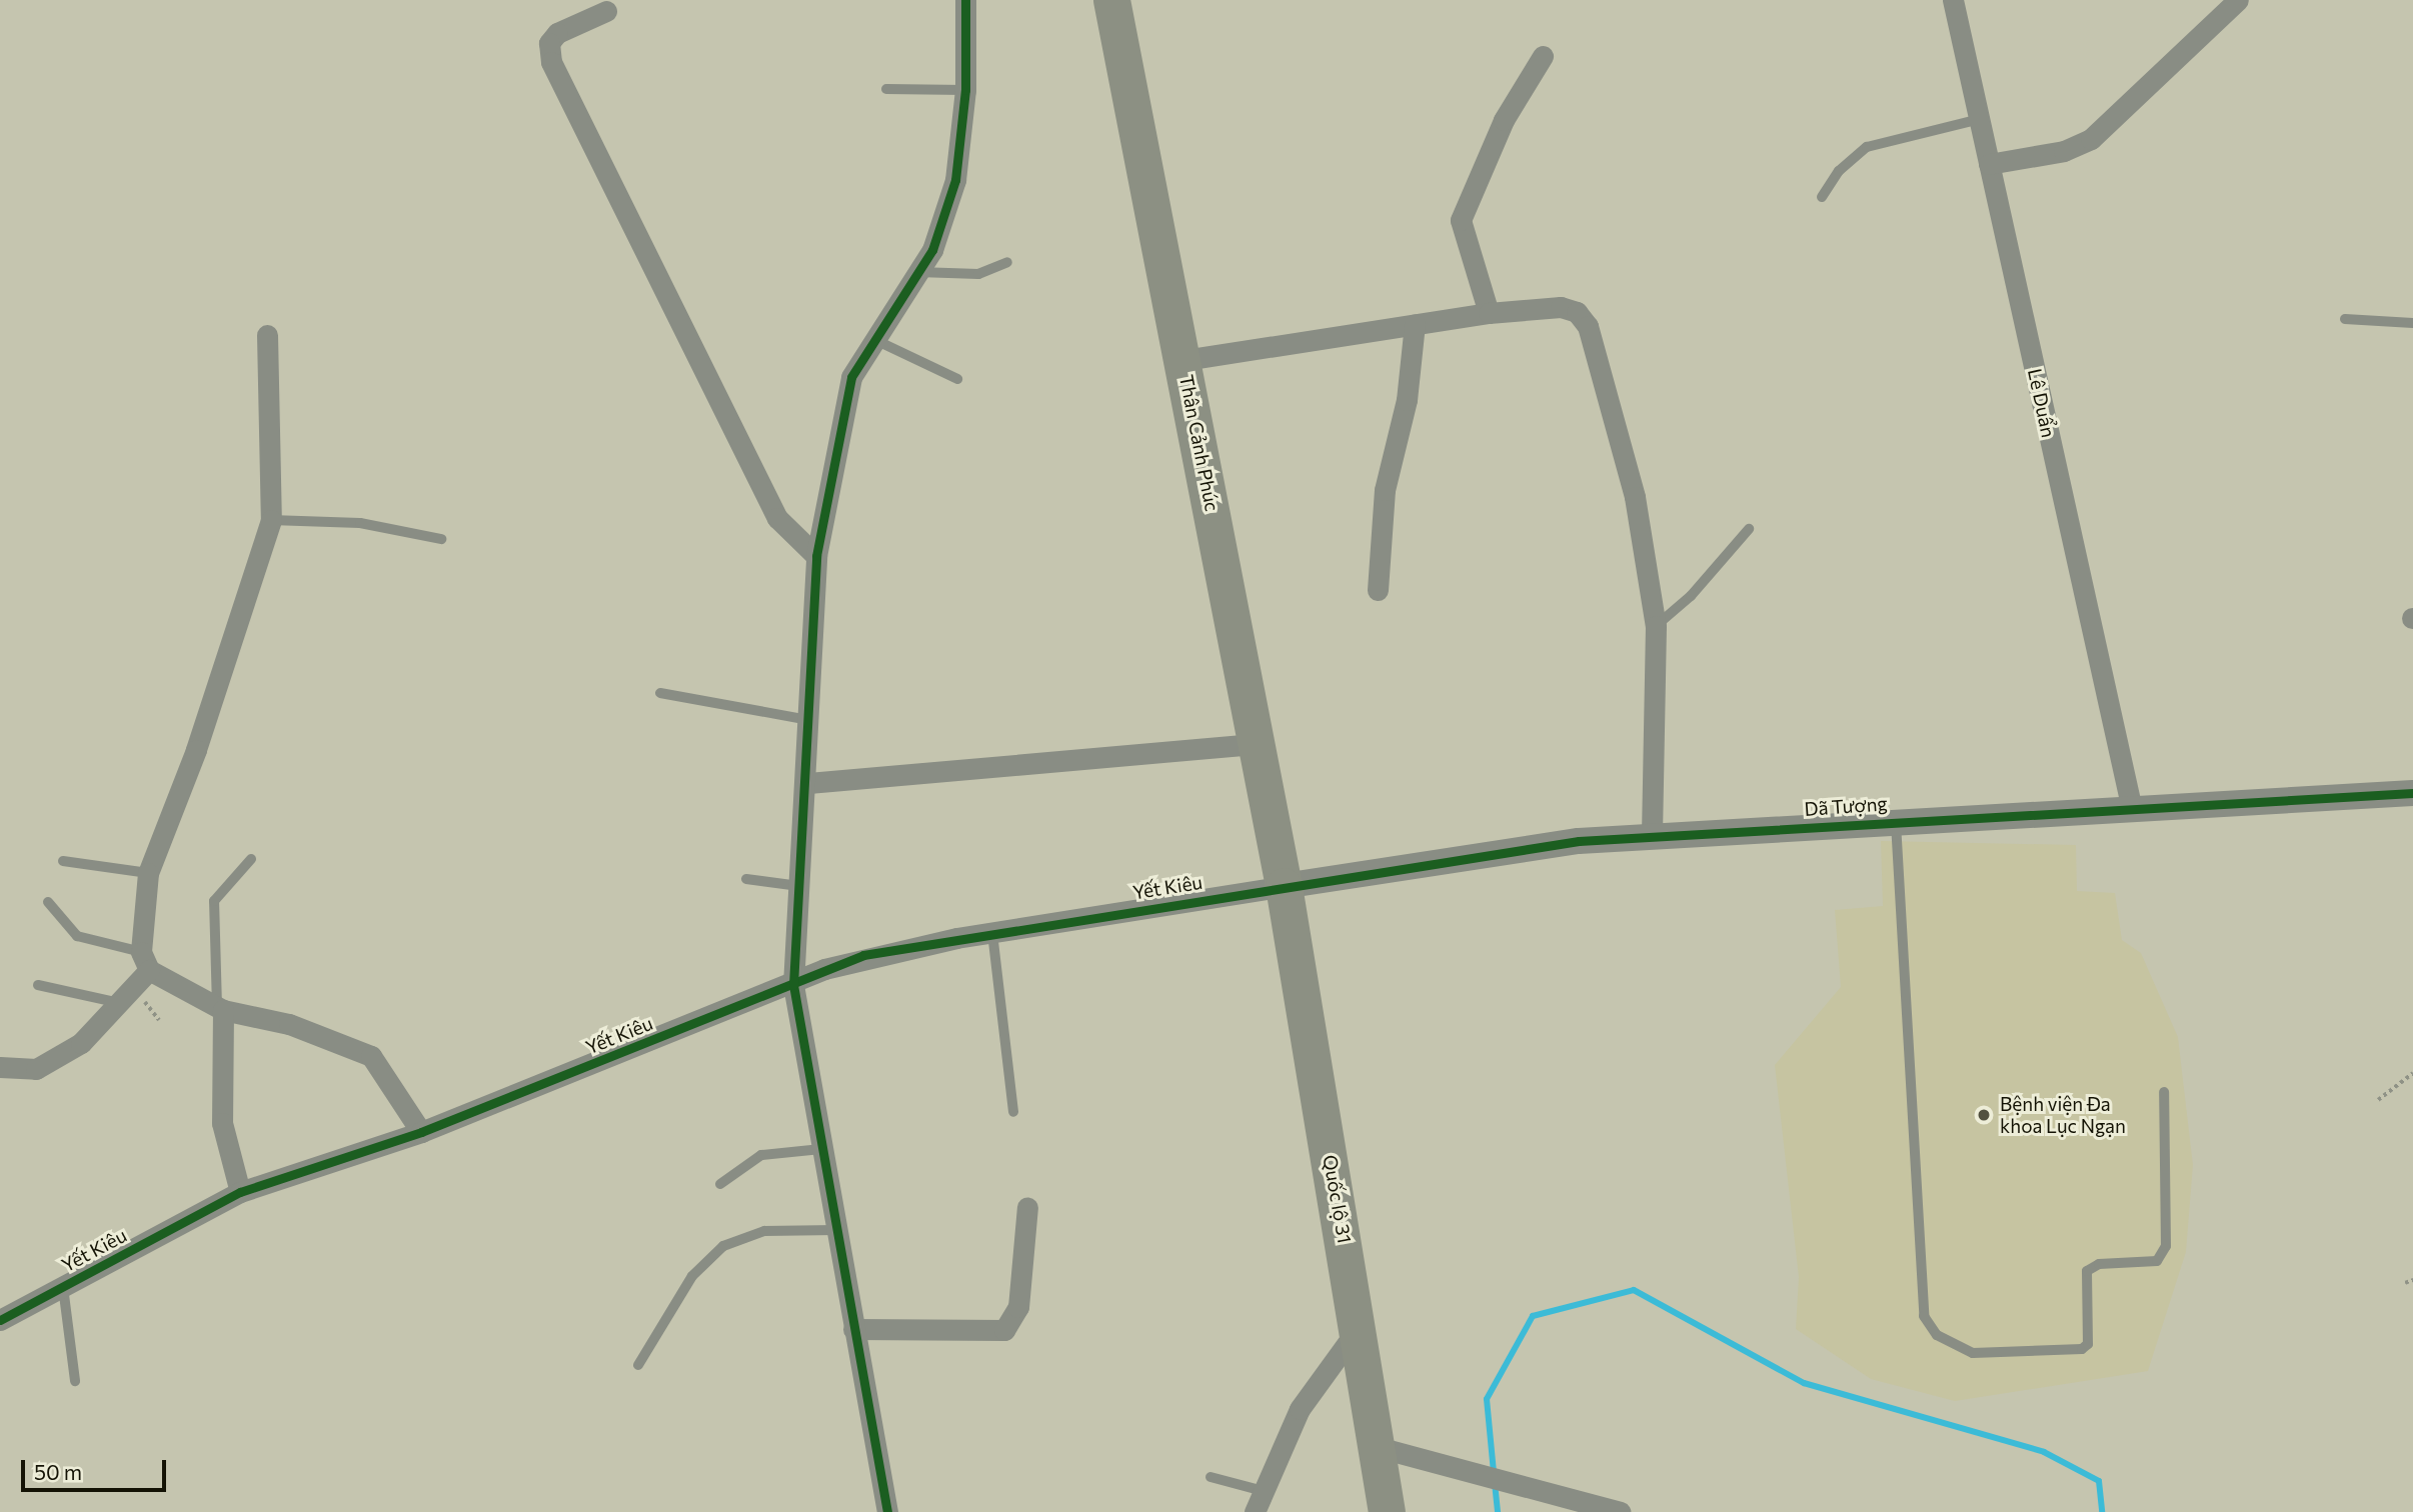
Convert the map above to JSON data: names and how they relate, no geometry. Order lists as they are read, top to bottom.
{
  "streets": {
    "highway": ["Thân Cảnh Phúc", "Quốc lộ 31"],
    "street": ["Lê Duẩn", "Dã Tượng", "Yết Kiêu"]
  },
  "crossings": [
    ["Lê Duẩn", "Dã Tượng"],
    ["Thân Cảnh Phúc", "Dã Tượng"],
    ["Thân Cảnh Phúc", "Yết Kiêu"],
    ["Thân Cảnh Phúc", "Quốc lộ 31"],
    ["Dã Tượng", "Yết Kiêu"],
    ["Dã Tượng", "Quốc lộ 31"],
    ["Yết Kiêu", "Quốc lộ 31"]
  ],
  "places": ["Bệnh viện Đa khoa Lục Ngạn"],
  "scale_bar": "50 m"
}
